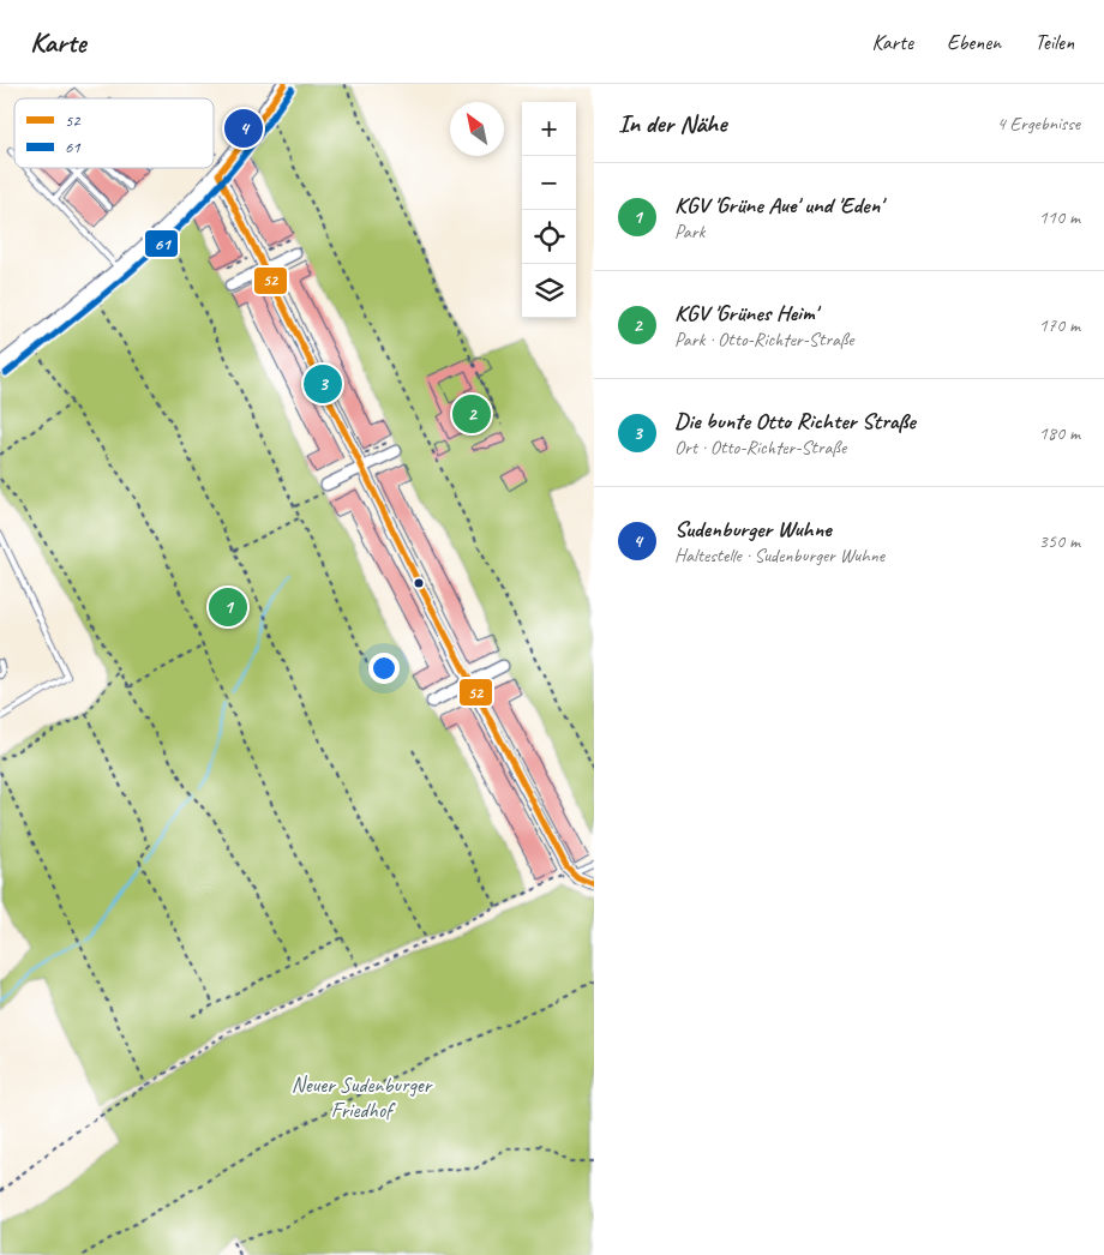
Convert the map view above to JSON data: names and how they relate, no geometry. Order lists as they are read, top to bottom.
{
  "parks": ["Neuer Sudenburger Friedhof"],
  "lines": ["transit line 52", "transit line 61"],
  "legend": ["52", "61"],
  "north": "top left",
  "page": {
    "header": "Karte",
    "nav": ["Karte", "Ebenen", "Teilen"],
    "heading": ["In der Nähe", "4 Ergebnisse"],
    "map_buttons": ["+", "−"],
    "pins": [
      "4",
      "3",
      "2",
      "1"
    ],
    "list": [
      {
        "mark": "1",
        "name": "KGV 'Grüne Aue' und 'Eden'",
        "note": "Park",
        "value": "110 m"
      },
      {
        "mark": "2",
        "name": "KGV 'Grünes Heim'",
        "note": "Park · Otto-Richter-Straße",
        "value": "170 m"
      },
      {
        "mark": "3",
        "name": "Die bunte Otto Richter Straße",
        "note": "Ort · Otto-Richter-Straße",
        "value": "180 m"
      },
      {
        "mark": "4",
        "name": "Sudenburger Wuhne",
        "note": "Haltestelle · Sudenburger Wuhne",
        "value": "350 m"
      }
    ]
  }
}
